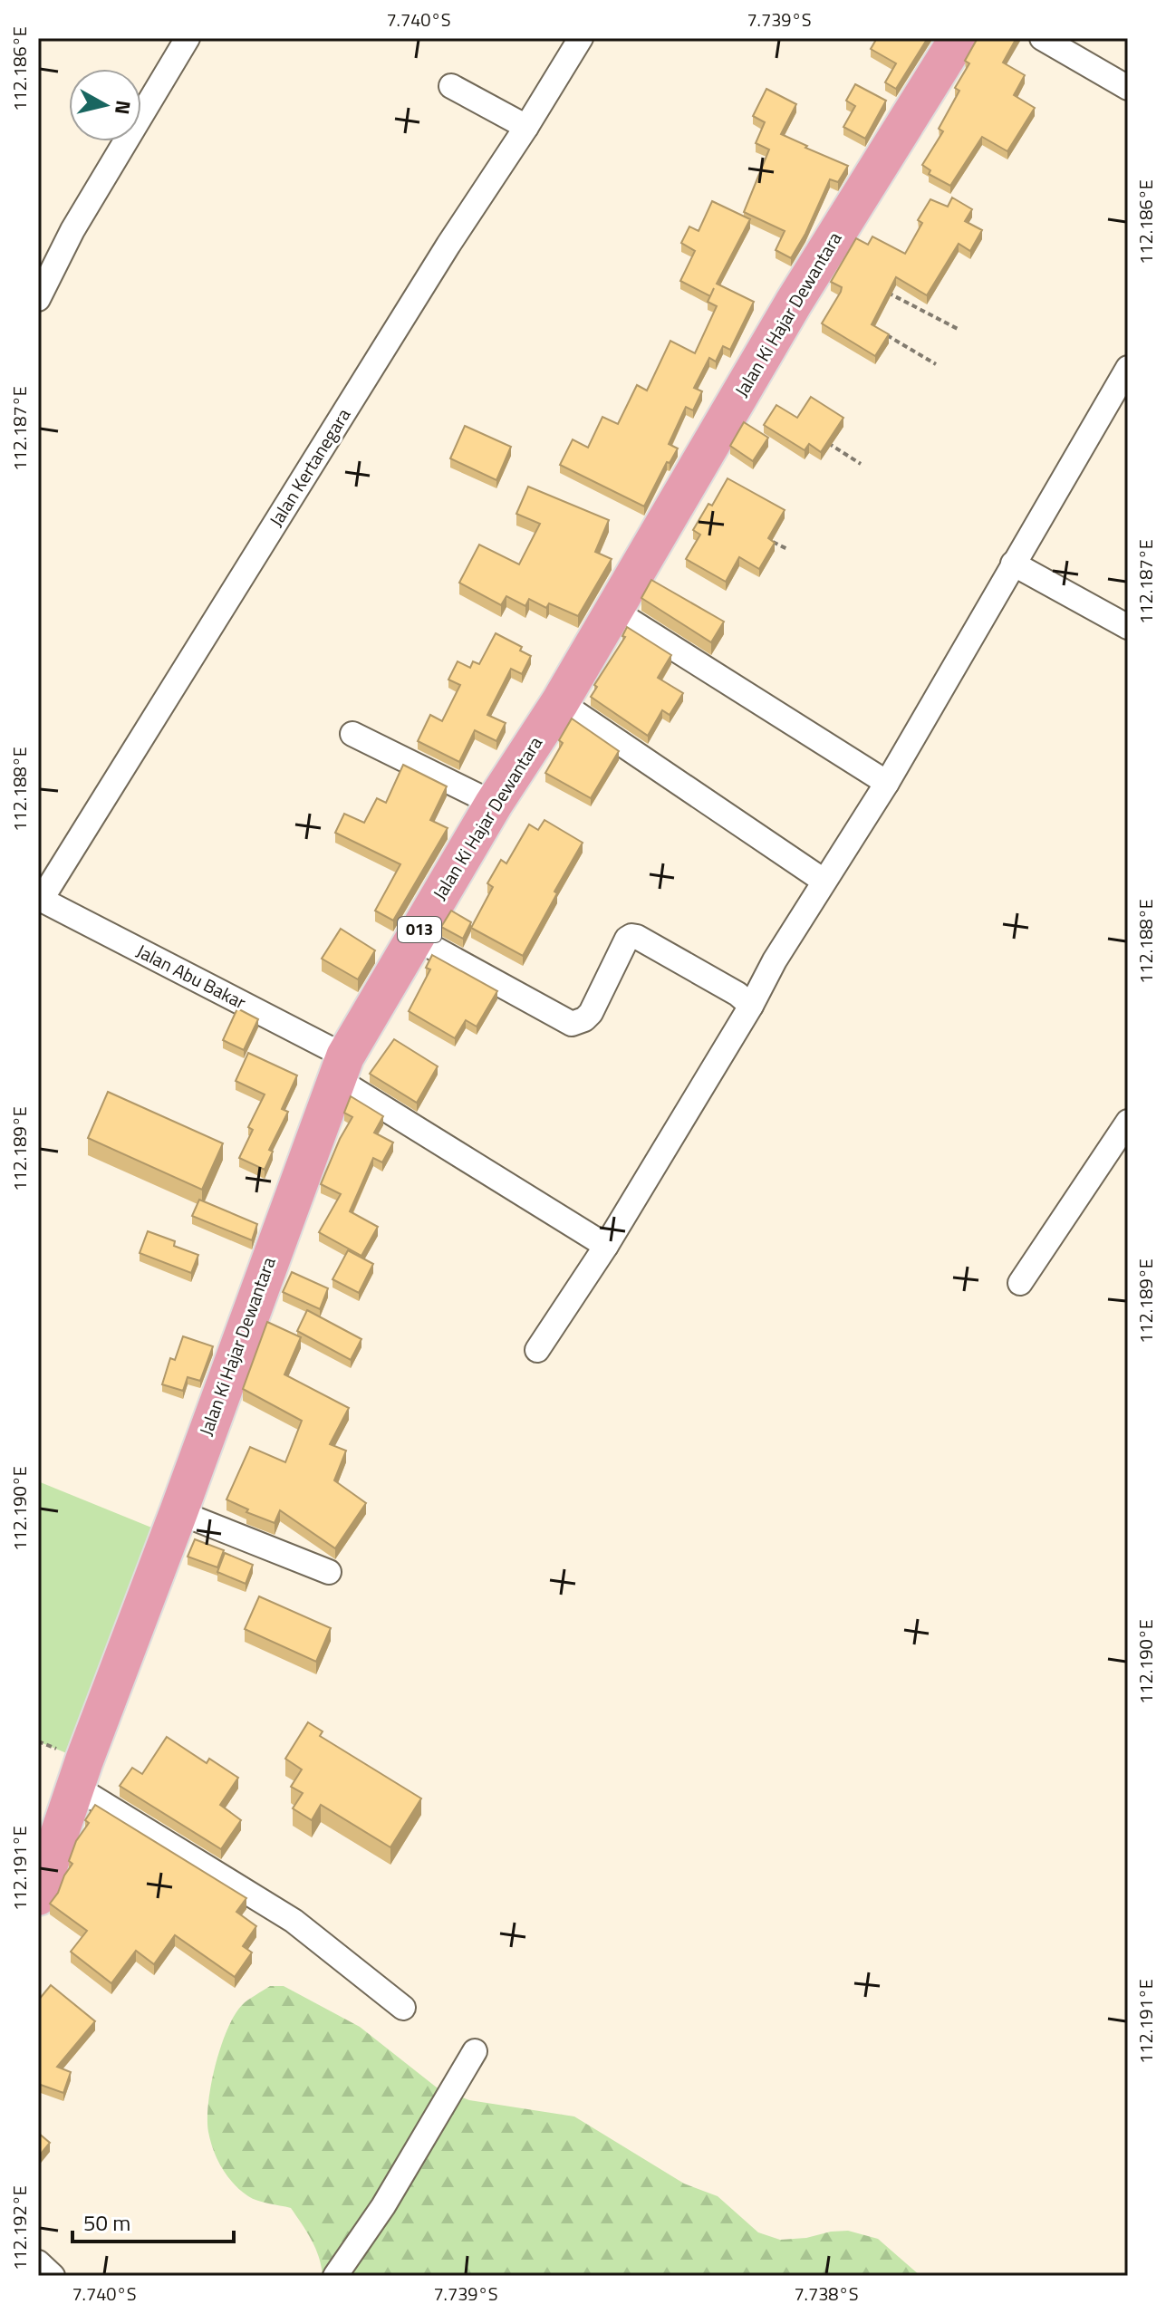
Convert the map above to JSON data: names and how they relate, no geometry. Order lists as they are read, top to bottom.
{
  "streets": {
    "main road": ["Jalan Ki Hajar Dewantara", "013"],
    "street": ["Jalan Kertanegara", "Jalan Abu Bakar"]
  },
  "crossings": [
    ["Jalan Ki Hajar Dewantara", "Jalan Abu Bakar"],
    ["Jalan Kertanegara", "Jalan Abu Bakar"]
  ],
  "scale_bar": "50 m",
  "north": "right",
  "coordinates": [
    "7.740°S",
    "7.739°S",
    "112.186°E",
    "112.187°E",
    "112.188°E",
    "112.189°E",
    "112.190°E",
    "112.191°E",
    "112.192°E",
    "7.738°S"
  ]
}
